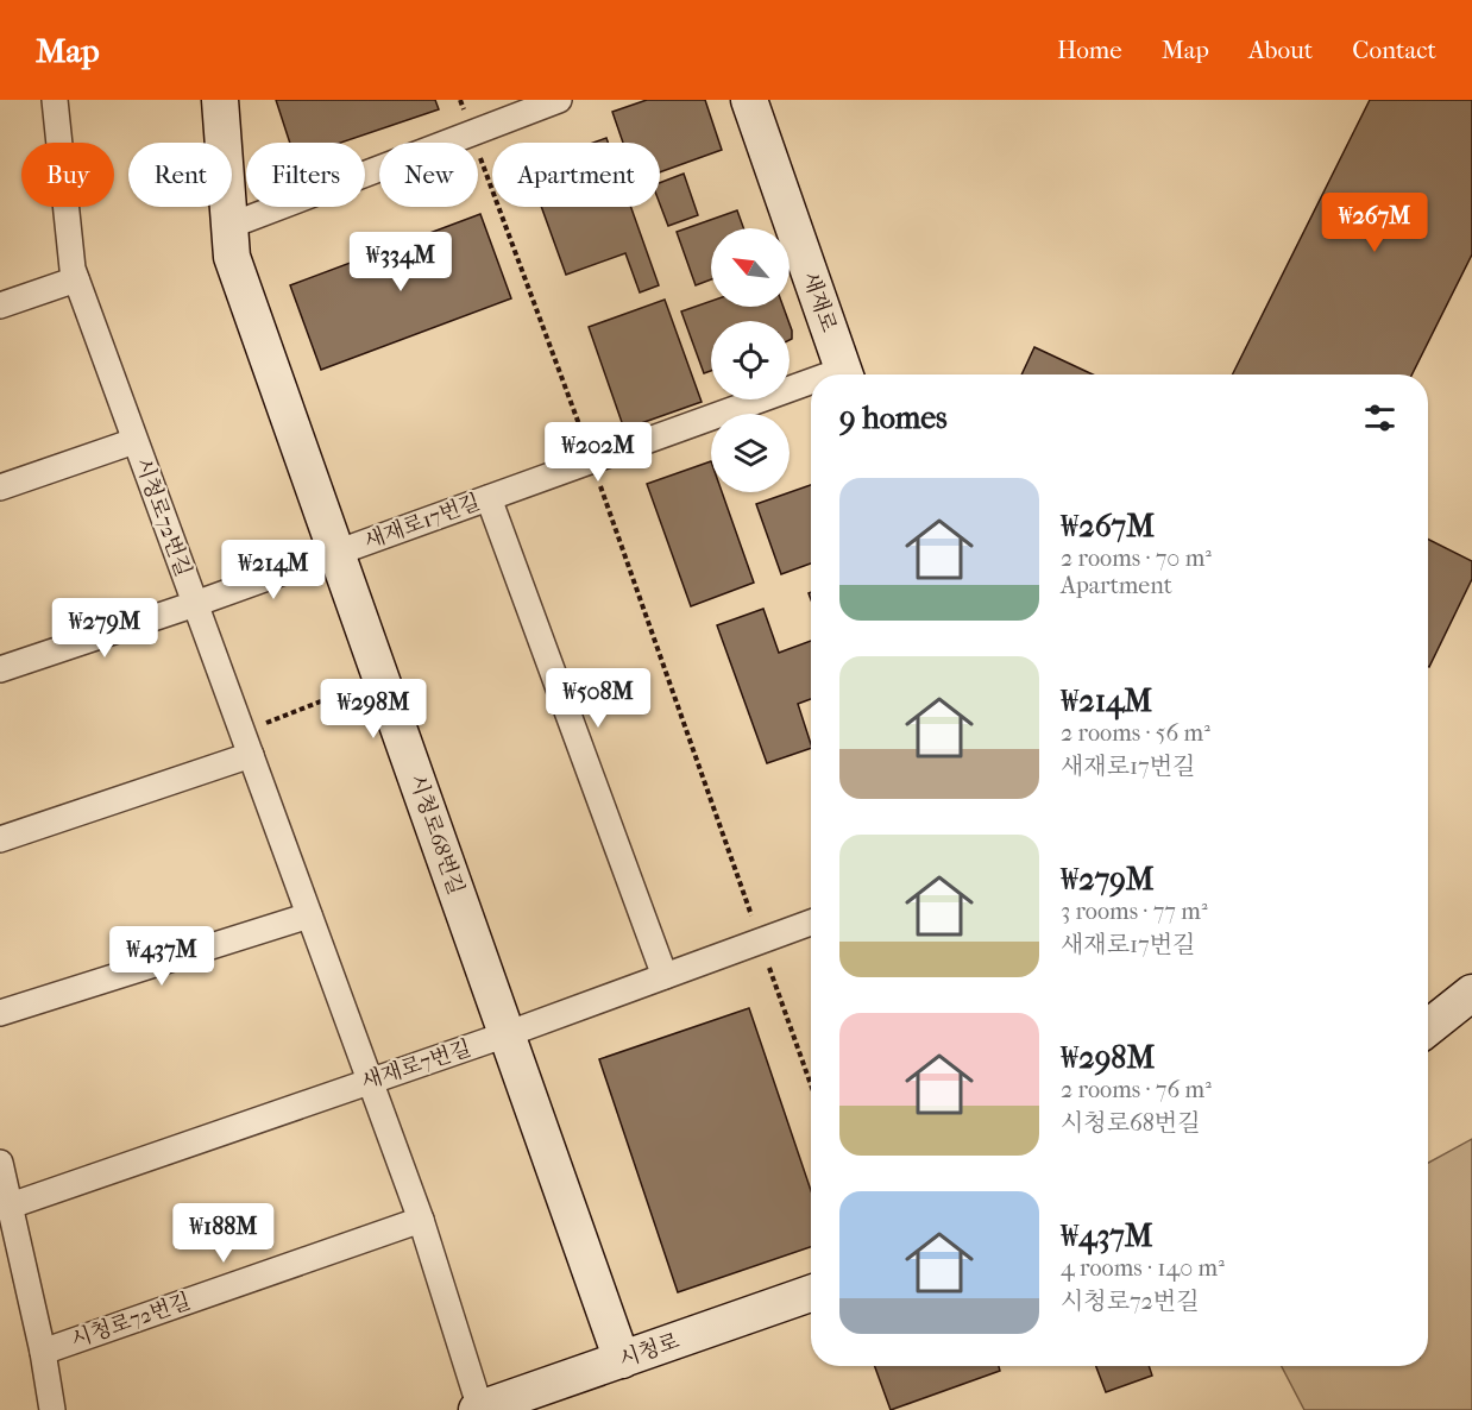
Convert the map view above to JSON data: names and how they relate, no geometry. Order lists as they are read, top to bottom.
{
  "streets": {
    "street": [
      "새재로",
      "시청로72번길",
      "새재로17번길",
      "시청로68번길",
      "새재로7번길",
      "시청로"
    ]
  },
  "crossings": [
    ["시청로72번길", "새재로17번길"],
    ["시청로72번길", "새재로7번길"],
    ["시청로72번길", "시청로"],
    ["새재로17번길", "시청로68번길"],
    ["시청로68번길", "새재로7번길"],
    ["시청로68번길", "시청로"]
  ],
  "north": "top left",
  "page": {
    "header": "Map",
    "nav": [
      "Home",
      "Map",
      "About",
      "Contact"
    ],
    "chip": [
      "Buy",
      "Rent",
      "Filters",
      "New",
      "Apartment"
    ],
    "price": [
      "₩267M",
      "₩334M",
      "₩202M",
      "₩214M",
      "₩279M",
      "₩508M",
      "₩298M",
      "₩437M",
      "₩188M"
    ],
    "heading": "9 homes",
    "list": [
      {
        "name": "₩267M",
        "note": "2 rooms · 70 m² · Apartment"
      },
      {
        "name": "₩214M",
        "note": "2 rooms · 56 m² · 새재로17번길"
      },
      {
        "name": "₩279M",
        "note": "3 rooms · 77 m² · 새재로17번길"
      },
      {
        "name": "₩298M",
        "note": "2 rooms · 76 m² · 시청로68번길"
      },
      {
        "name": "₩437M",
        "note": "4 rooms · 140 m² · 시청로72번길"
      }
    ]
  }
}
